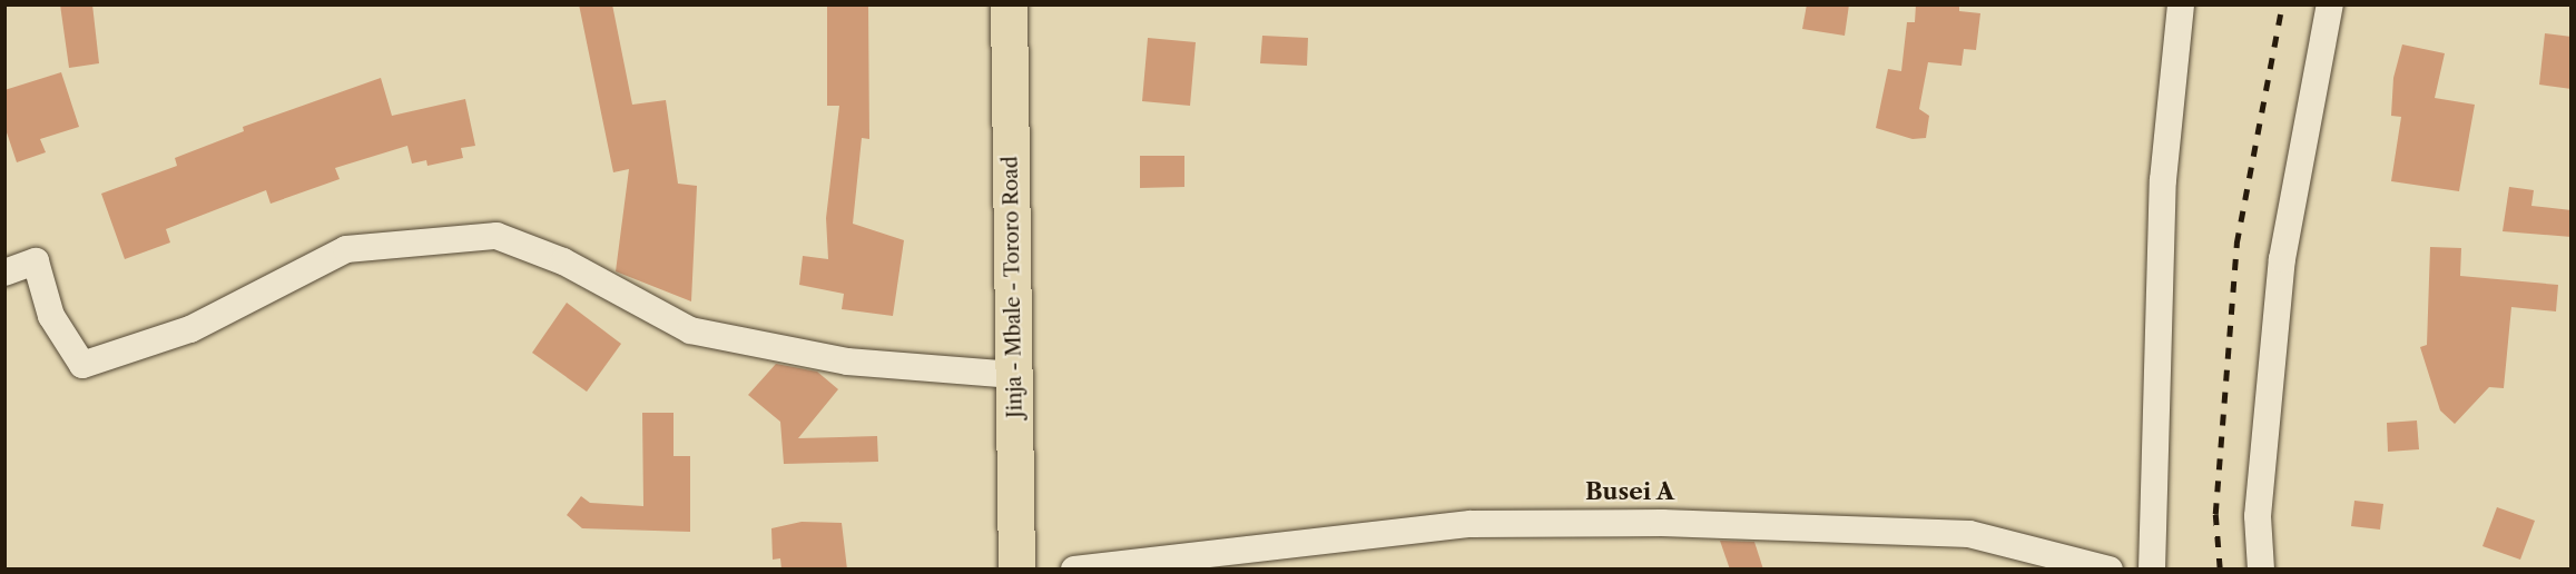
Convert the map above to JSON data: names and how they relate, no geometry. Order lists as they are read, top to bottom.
{
  "streets": {
    "main road": ["Jinja - Mbale - Tororo Road"]
  },
  "districts": ["Busei A"]
}
